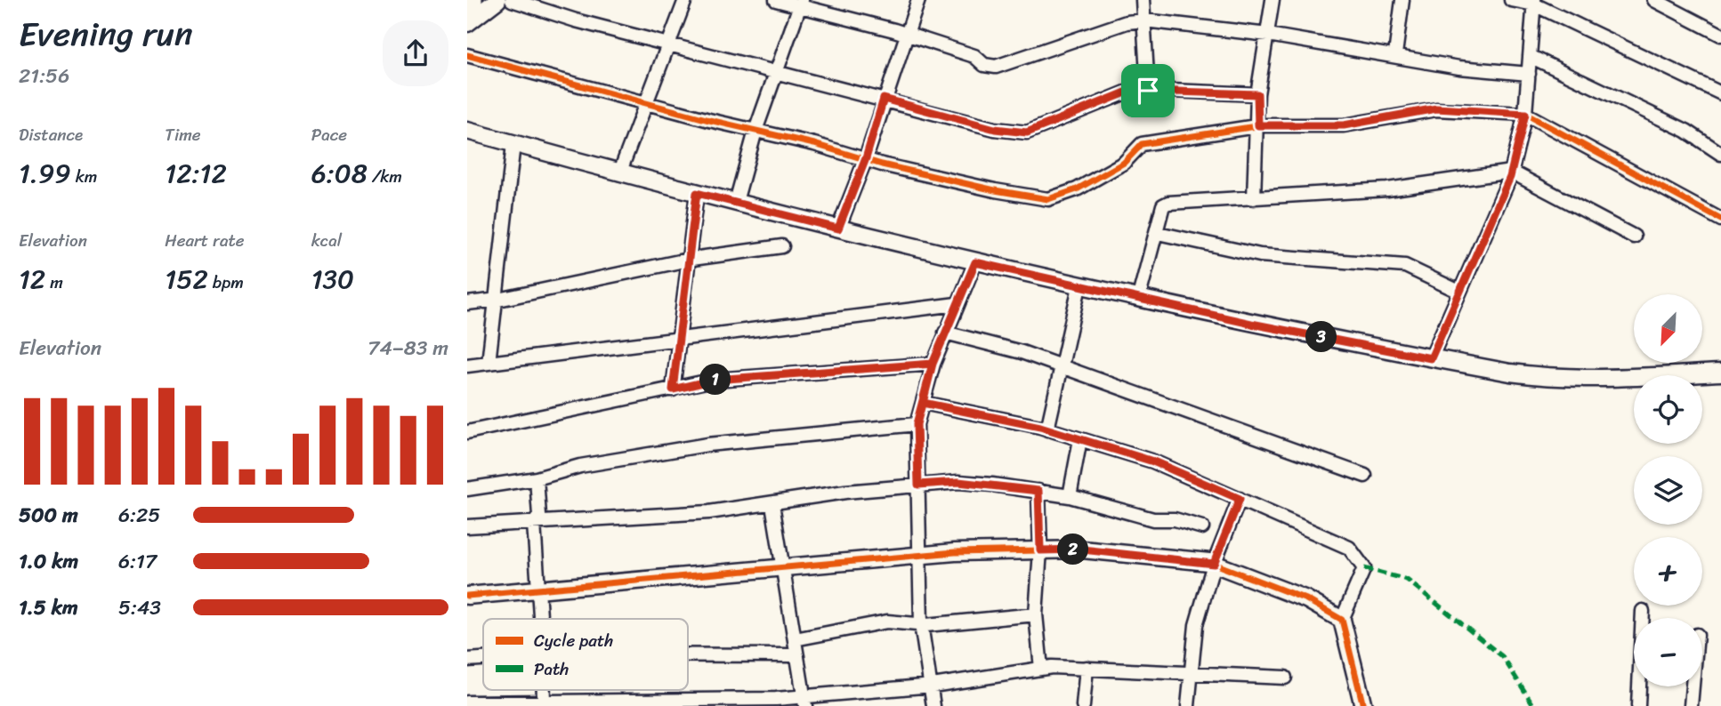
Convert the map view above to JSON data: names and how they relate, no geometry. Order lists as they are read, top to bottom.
{
  "legend": ["Cycle path", "Path"],
  "north": "bottom left",
  "page": {
    "heading": ["Evening run", "21:56"],
    "stats": [
      ["Distance", "1.99 km"],
      ["Time", "12:12"],
      ["Pace", "6:08 /km"],
      ["Elevation", "12 m"],
      ["Heart rate", "152 bpm"],
      ["kcal", "130"]
    ],
    "map_buttons": ["+", "−"],
    "chart": ["Elevation", "74–83 m"],
    "pins": ["3", "1", "2"],
    "list": [
      {
        "name": "500 m",
        "note": "6:25"
      },
      {
        "name": "1.0 km",
        "note": "6:17"
      },
      {
        "name": "1.5 km",
        "note": "5:43"
      }
    ]
  }
}
